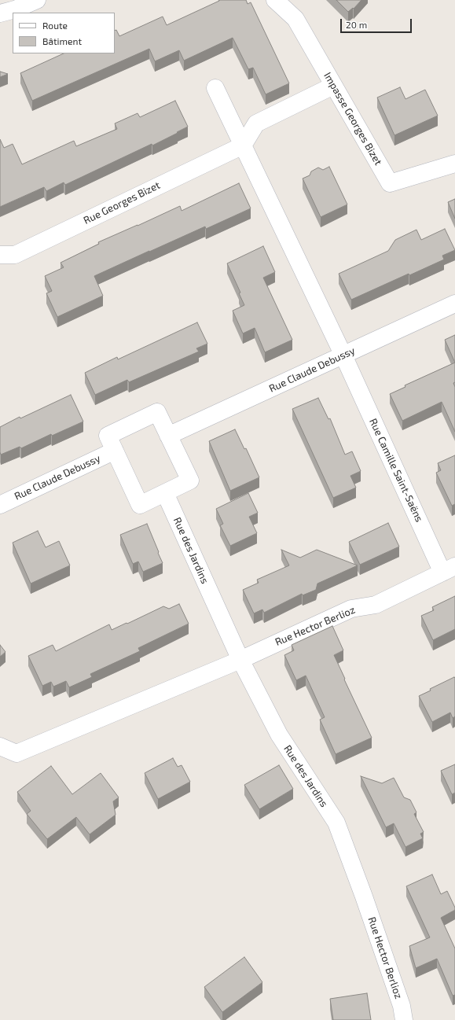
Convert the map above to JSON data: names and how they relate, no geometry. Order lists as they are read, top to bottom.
{
  "streets": {
    "street": [
      "Impasse Georges Bizet",
      "Rue Georges Bizet",
      "Rue Claude Debussy",
      "Rue Camille Saint-Saëns",
      "Rue des Jardins",
      "Rue Hector Berlioz"
    ]
  },
  "crossings": [
    ["Rue Claude Debussy", "Rue Camille Saint-Saëns"],
    ["Rue Camille Saint-Saëns", "Rue Hector Berlioz"],
    ["Rue des Jardins", "Rue Hector Berlioz"]
  ],
  "legend": ["Route", "Bâtiment"],
  "scale_bar": "20 m"
}
